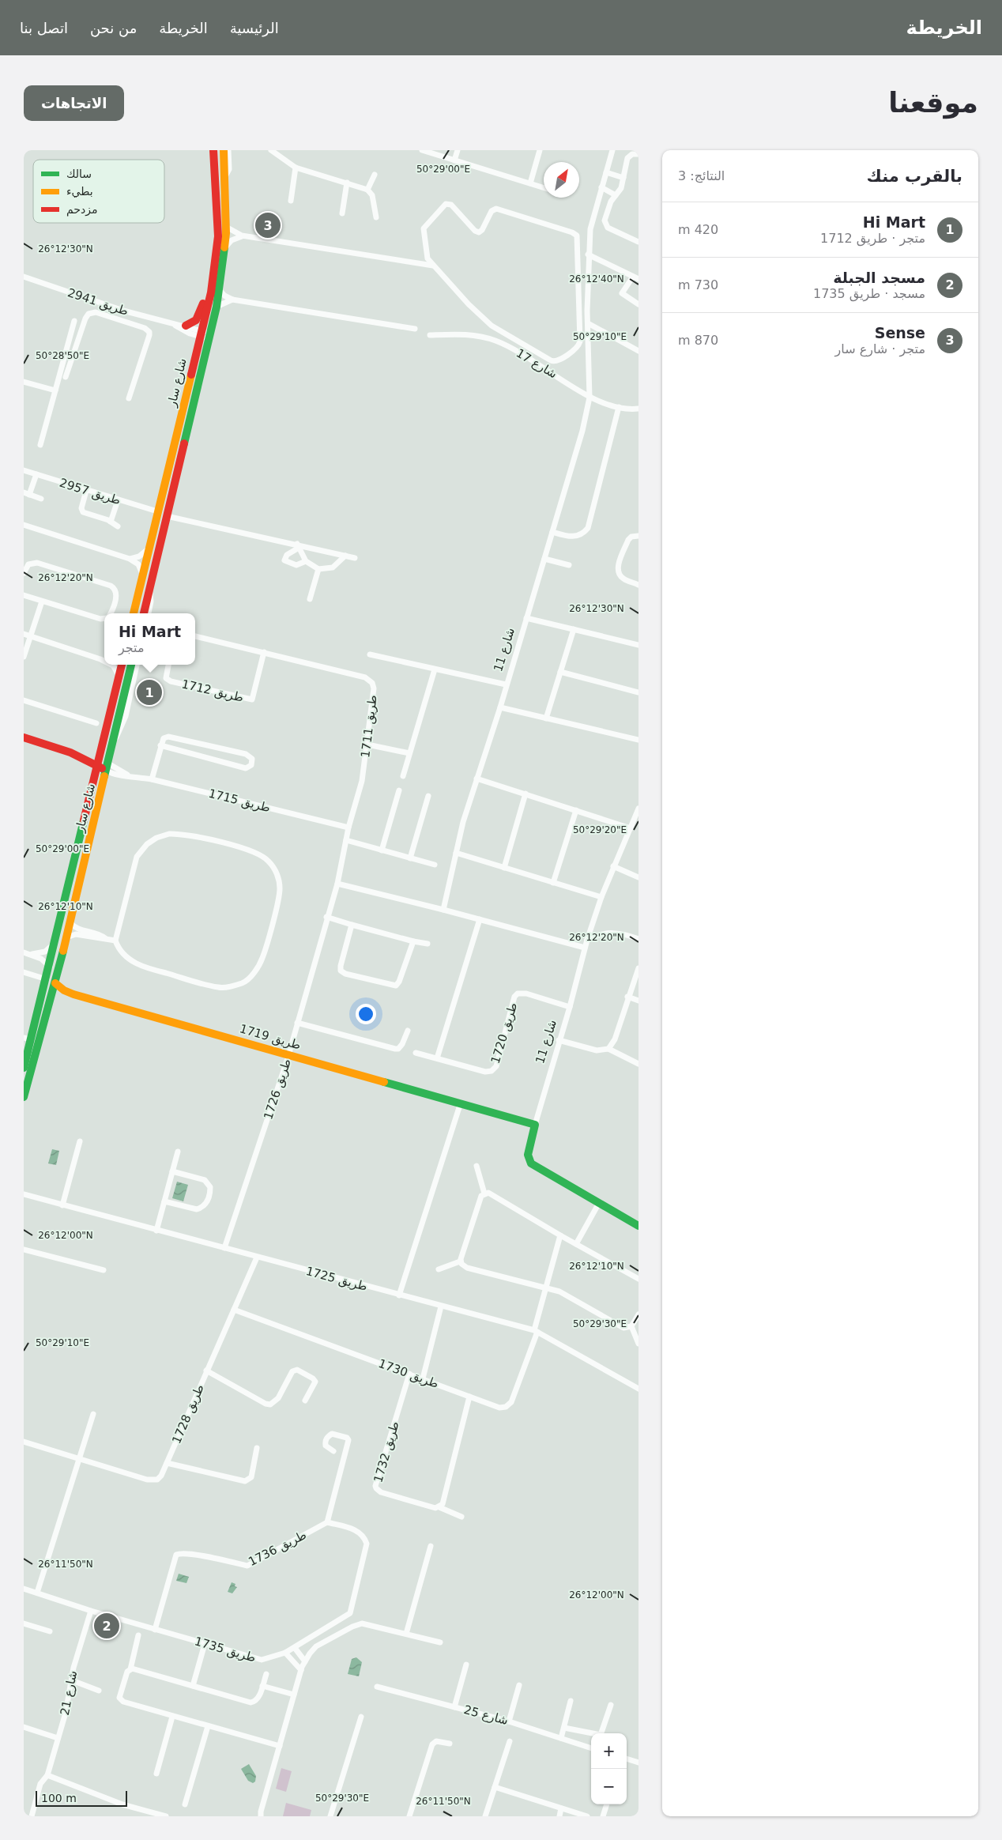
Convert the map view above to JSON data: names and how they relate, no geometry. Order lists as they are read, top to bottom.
{
  "streets": {
    "street": [
      "طريق 2941",
      "شارع 17",
      "شارع سار",
      "طريق 2957",
      "شارع 11",
      "طريق 1712",
      "طريق 1711",
      "طريق 1715",
      "طريق 1720",
      "طريق 1719",
      "طريق 1726",
      "طريق 1725",
      "طريق 1730",
      "طريق 1728",
      "طريق 1732",
      "طريق 1736",
      "طريق 1735",
      "شارع 21",
      "شارع 25"
    ]
  },
  "crossings": [
    ["طريق 2941", "شارع سار"],
    ["شارع 17", "شارع 11"],
    ["شارع سار", "طريق 2957"],
    ["شارع سار", "طريق 1715"],
    ["شارع سار", "طريق 1719"],
    ["شارع 11", "طريق 1720"],
    ["شارع 11", "طريق 1719"],
    ["طريق 1712", "طريق 1711"],
    ["طريق 1711", "طريق 1715"],
    ["طريق 1711", "طريق 1726"],
    ["طريق 1719", "طريق 1726"],
    ["طريق 1726", "طريق 1725"],
    ["طريق 1725", "طريق 1730"],
    ["طريق 1725", "طريق 1728"],
    ["طريق 1730", "طريق 1728"],
    ["طريق 1730", "طريق 1732"],
    ["طريق 1736", "طريق 1735"],
    ["طريق 1735", "شارع 21"]
  ],
  "legend": ["سالك", "بطيء", "مزدحم"],
  "scale_bar": "100 m",
  "north": "top right",
  "page": {
    "header": "الخريطة",
    "nav": [
      "الرئيسية",
      "الخريطة",
      "من نحن",
      "اتصل بنا"
    ],
    "buttons": "الاتجاهات",
    "title": "موقعنا",
    "heading": ["بالقرب منك", "النتائج: 3"],
    "list": [
      {
        "mark": "1",
        "name": "Hi Mart",
        "note": "متجر · طريق 1712",
        "value": "420 m"
      },
      {
        "mark": "2",
        "name": "مسجد الجبلة",
        "note": "مسجد · طريق 1735",
        "value": "730 m"
      },
      {
        "mark": "3",
        "name": "Sense",
        "note": "متجر · شارع سار",
        "value": "870 m"
      }
    ],
    "pins": ["3", "1", "2"],
    "popup": ["Hi Mart", "متجر"],
    "map_buttons": ["+", "−"],
    "scale": "100 m"
  },
  "coordinates": [
    "50°29'00\"E",
    "26°12'30\"N",
    "26°12'40\"N",
    "50°29'10\"E",
    "50°28'50\"E",
    "26°12'20\"N",
    "50°29'20\"E",
    "26°12'10\"N",
    "26°12'00\"N",
    "50°29'30\"E",
    "26°11'50\"N"
  ]
}
